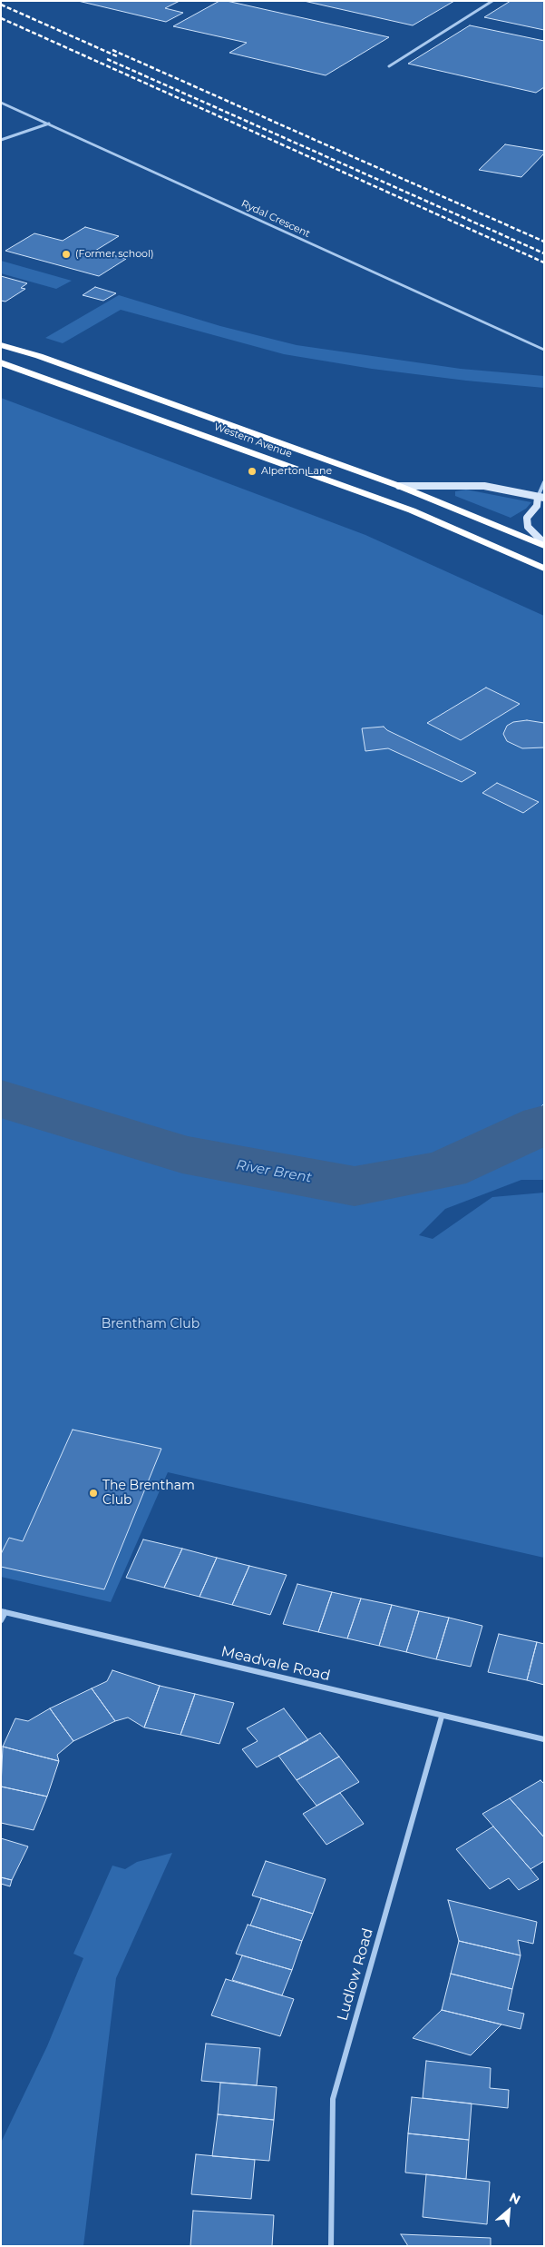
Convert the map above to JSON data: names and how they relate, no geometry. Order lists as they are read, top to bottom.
{
  "streets": {
    "highway": ["Western Avenue"],
    "street": ["Rydal Crescent", "Meadvale Road", "Ludlow Road"]
  },
  "crossings": [
    ["Meadvale Road", "Ludlow Road"]
  ],
  "water": ["River Brent"],
  "parks": ["Brentham Club"],
  "places": ["(Former school)", "Alperton Lane", "The Brentham Club"],
  "north": "top right"
}
